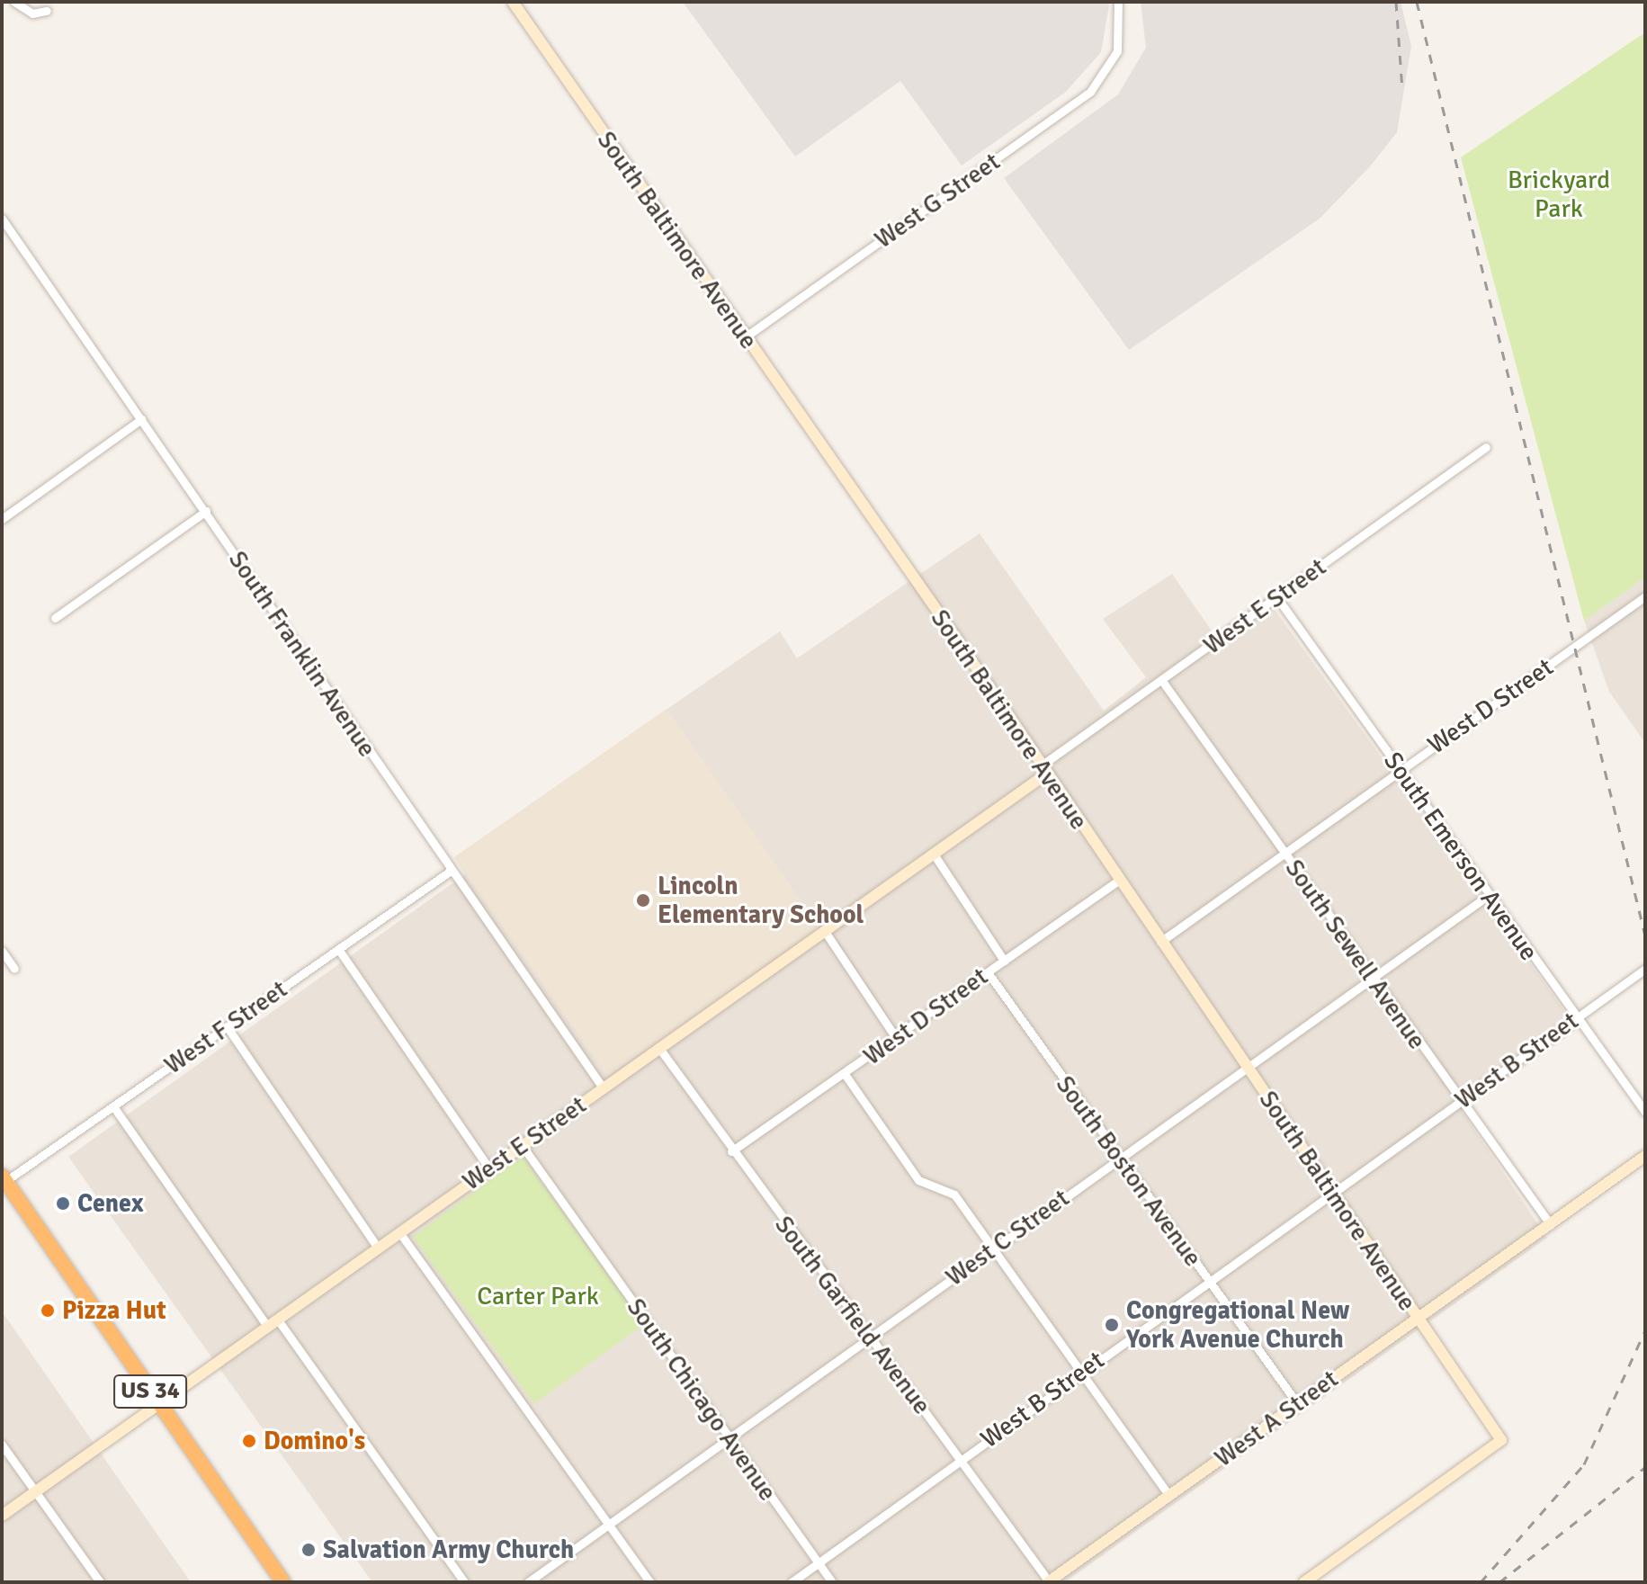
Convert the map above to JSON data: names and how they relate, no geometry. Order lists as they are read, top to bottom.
{
  "streets": {
    "highway": ["US 34"],
    "street": [
      "West G Street",
      "South Baltimore Avenue",
      "West E Street",
      "South Franklin Avenue",
      "West D Street",
      "South Emerson Avenue",
      "South Sewell Avenue",
      "West F Street",
      "West B Street",
      "South Boston Avenue",
      "West C Street",
      "South Garfield Avenue",
      "South Chicago Avenue",
      "West A Street"
    ]
  },
  "crossings": [
    ["West G Street", "South Baltimore Avenue"],
    ["South Baltimore Avenue", "West E Street"],
    ["South Baltimore Avenue", "West D Street"],
    ["South Baltimore Avenue", "West B Street"],
    ["South Baltimore Avenue", "West C Street"],
    ["South Baltimore Avenue", "West A Street"],
    ["West E Street", "South Franklin Avenue"],
    ["West E Street", "South Emerson Avenue"],
    ["West E Street", "South Sewell Avenue"],
    ["West E Street", "South Garfield Avenue"],
    ["West E Street", "US 34"],
    ["West E Street", "South Chicago Avenue"],
    ["South Franklin Avenue", "West F Street"],
    ["West D Street", "South Emerson Avenue"],
    ["West D Street", "South Sewell Avenue"],
    ["West D Street", "South Boston Avenue"],
    ["West D Street", "South Garfield Avenue"],
    ["South Emerson Avenue", "West B Street"],
    ["South Emerson Avenue", "West C Street"],
    ["South Sewell Avenue", "West B Street"],
    ["South Sewell Avenue", "West C Street"],
    ["South Sewell Avenue", "West A Street"],
    ["West F Street", "US 34"],
    ["West B Street", "South Boston Avenue"],
    ["West B Street", "South Garfield Avenue"],
    ["West B Street", "South Chicago Avenue"],
    ["South Boston Avenue", "West C Street"],
    ["South Boston Avenue", "West A Street"],
    ["West C Street", "South Garfield Avenue"],
    ["West C Street", "South Chicago Avenue"],
    ["South Garfield Avenue", "West A Street"]
  ],
  "parks": ["Brickyard Park", "Carter Park"],
  "places": [
    "Lincoln Elementary School",
    "Cenex",
    "Pizza Hut",
    "Congregational New York Avenue Church",
    "Domino's",
    "Salvation Army Church"
  ]
}
